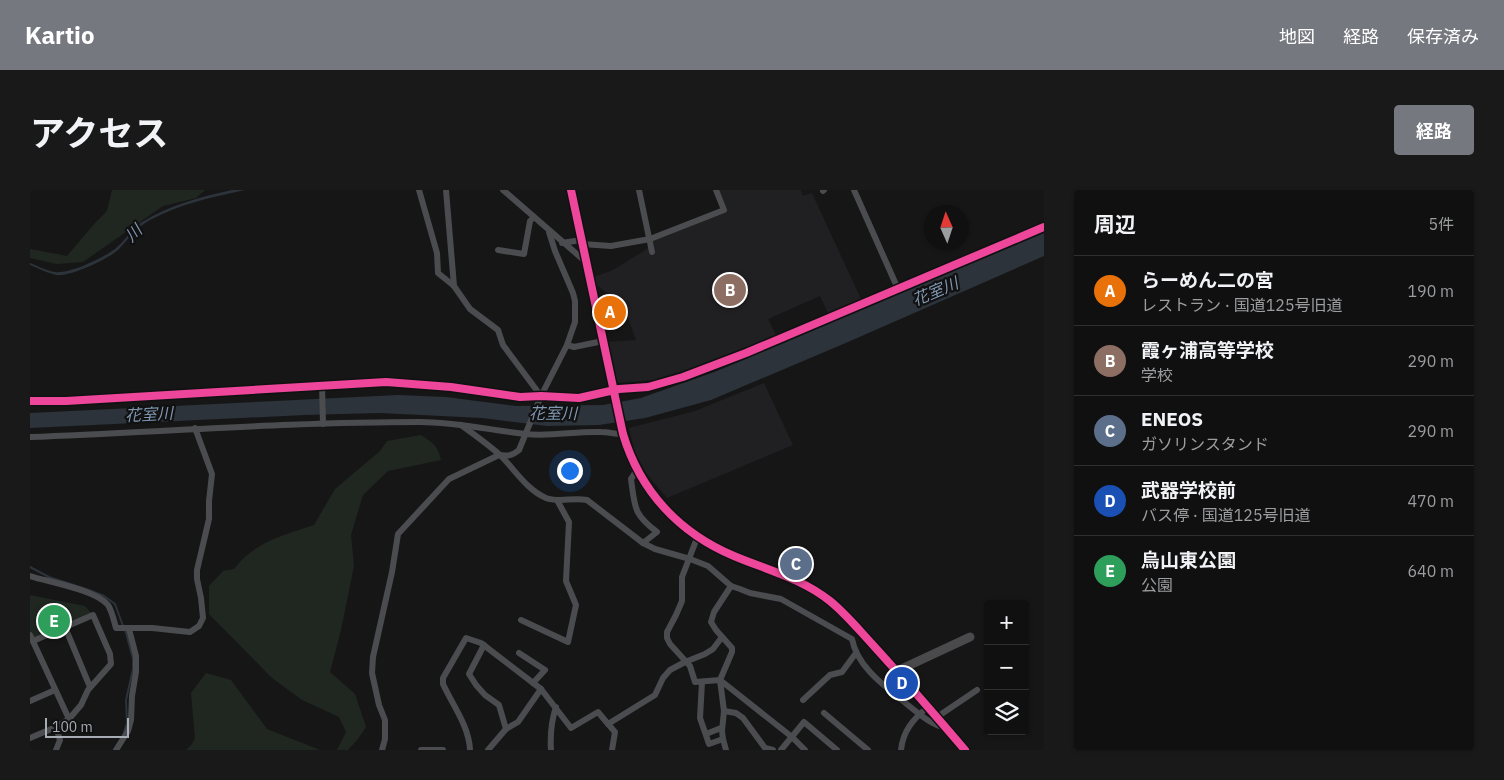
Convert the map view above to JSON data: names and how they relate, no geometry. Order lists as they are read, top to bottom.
{
  "water": ["川", "花室川"],
  "scale_bar": "100 m",
  "north": "top",
  "page": {
    "header": "Kartio",
    "nav": ["地図", "経路", "保存済み"],
    "title": "アクセス",
    "buttons": "経路",
    "heading": ["周辺", "5件"],
    "list": [
      {
        "mark": "A",
        "name": "らーめん二の宮",
        "note": "レストラン · 国道125号旧道",
        "value": "190 m"
      },
      {
        "mark": "B",
        "name": "霞ヶ浦高等学校",
        "note": "学校",
        "value": "290 m"
      },
      {
        "mark": "C",
        "name": "ENEOS",
        "note": "ガソリンスタンド",
        "value": "290 m"
      },
      {
        "mark": "D",
        "name": "武器学校前",
        "note": "バス停 · 国道125号旧道",
        "value": "470 m"
      },
      {
        "mark": "E",
        "name": "烏山東公園",
        "note": "公園",
        "value": "640 m"
      }
    ],
    "pins": [
      "B",
      "A",
      "C",
      "E",
      "D"
    ],
    "map_buttons": ["+", "−"],
    "scale": "100 m"
  }
}
